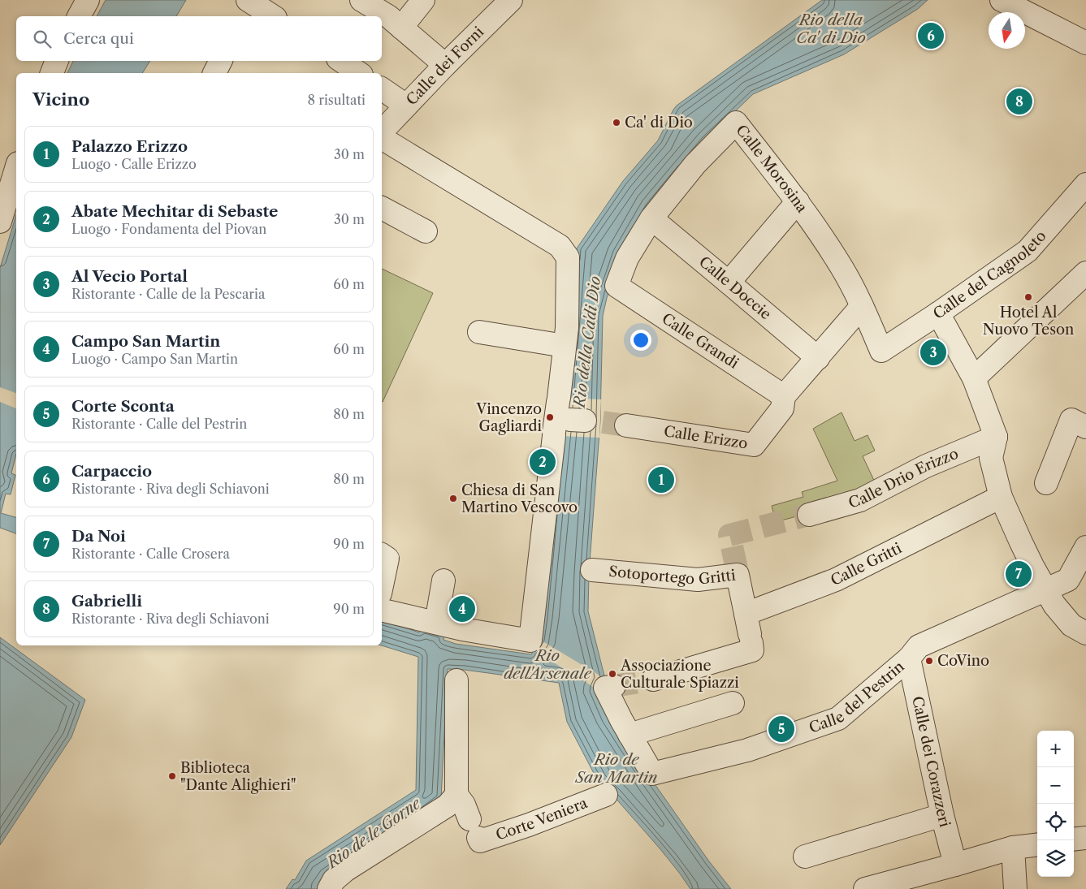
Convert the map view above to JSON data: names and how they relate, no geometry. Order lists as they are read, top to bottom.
{
  "streets": {
    "street": [
      "Calle dei Forni",
      "Calle Morosina",
      "Calle del Cagnoleto",
      "Calle Doccie",
      "Calle Grandi",
      "Calle Erizzo",
      "Calle Drio Erizzo",
      "Calle Gritti",
      "Sotoportego Gritti",
      "Calle del Pestrin",
      "Calle dei Corazzeri",
      "Corte Veniera"
    ]
  },
  "crossings": [
    ["Calle Morosina", "Calle del Cagnoleto"],
    ["Calle Morosina", "Calle Doccie"],
    ["Calle Morosina", "Calle Grandi"],
    ["Calle Morosina", "Calle Erizzo"],
    ["Calle Doccie", "Calle Erizzo"],
    ["Calle Grandi", "Calle Erizzo"],
    ["Calle Gritti", "Sotoportego Gritti"],
    ["Calle del Pestrin", "Calle dei Corazzeri"]
  ],
  "water": [
    "Rio della Ca' di Dio",
    "Rio della Ca'di Dio",
    "Rio dell'Arsenale",
    "Rio de San Martin",
    "Rio de le Gorne"
  ],
  "places": [
    "Ca' di Dio",
    "Hotel Al Nuovo Teson",
    "Vincenzo Gagliardi",
    "Chiesa di San Martino Vescovo",
    "CoVino",
    "Associazione Culturale Spiazzi",
    "Biblioteca \"Dante Alighieri\""
  ],
  "north": "bottom",
  "page": {
    "search": "Cerca qui",
    "pins": [
      "6",
      "8",
      "3",
      "2",
      "1",
      "7",
      "4",
      "5"
    ],
    "heading": ["Vicino", "8 risultati"],
    "list": [
      {
        "mark": "1",
        "name": "Palazzo Erizzo",
        "note": "Luogo · Calle Erizzo",
        "value": "30 m"
      },
      {
        "mark": "2",
        "name": "Abate Mechitar di Sebaste",
        "note": "Luogo · Fondamenta del Piovan",
        "value": "30 m"
      },
      {
        "mark": "3",
        "name": "Al Vecio Portal",
        "note": "Ristorante · Calle de la Pescaria",
        "value": "60 m"
      },
      {
        "mark": "4",
        "name": "Campo San Martin",
        "note": "Luogo · Campo San Martin",
        "value": "60 m"
      },
      {
        "mark": "5",
        "name": "Corte Sconta",
        "note": "Ristorante · Calle del Pestrin",
        "value": "80 m"
      },
      {
        "mark": "6",
        "name": "Carpaccio",
        "note": "Ristorante · Riva degli Schiavoni",
        "value": "80 m"
      },
      {
        "mark": "7",
        "name": "Da Noi",
        "note": "Ristorante · Calle Crosera",
        "value": "90 m"
      },
      {
        "mark": "8",
        "name": "Gabrielli",
        "note": "Ristorante · Riva degli Schiavoni",
        "value": "90 m"
      }
    ],
    "map_buttons": ["+", "−"]
  }
}
